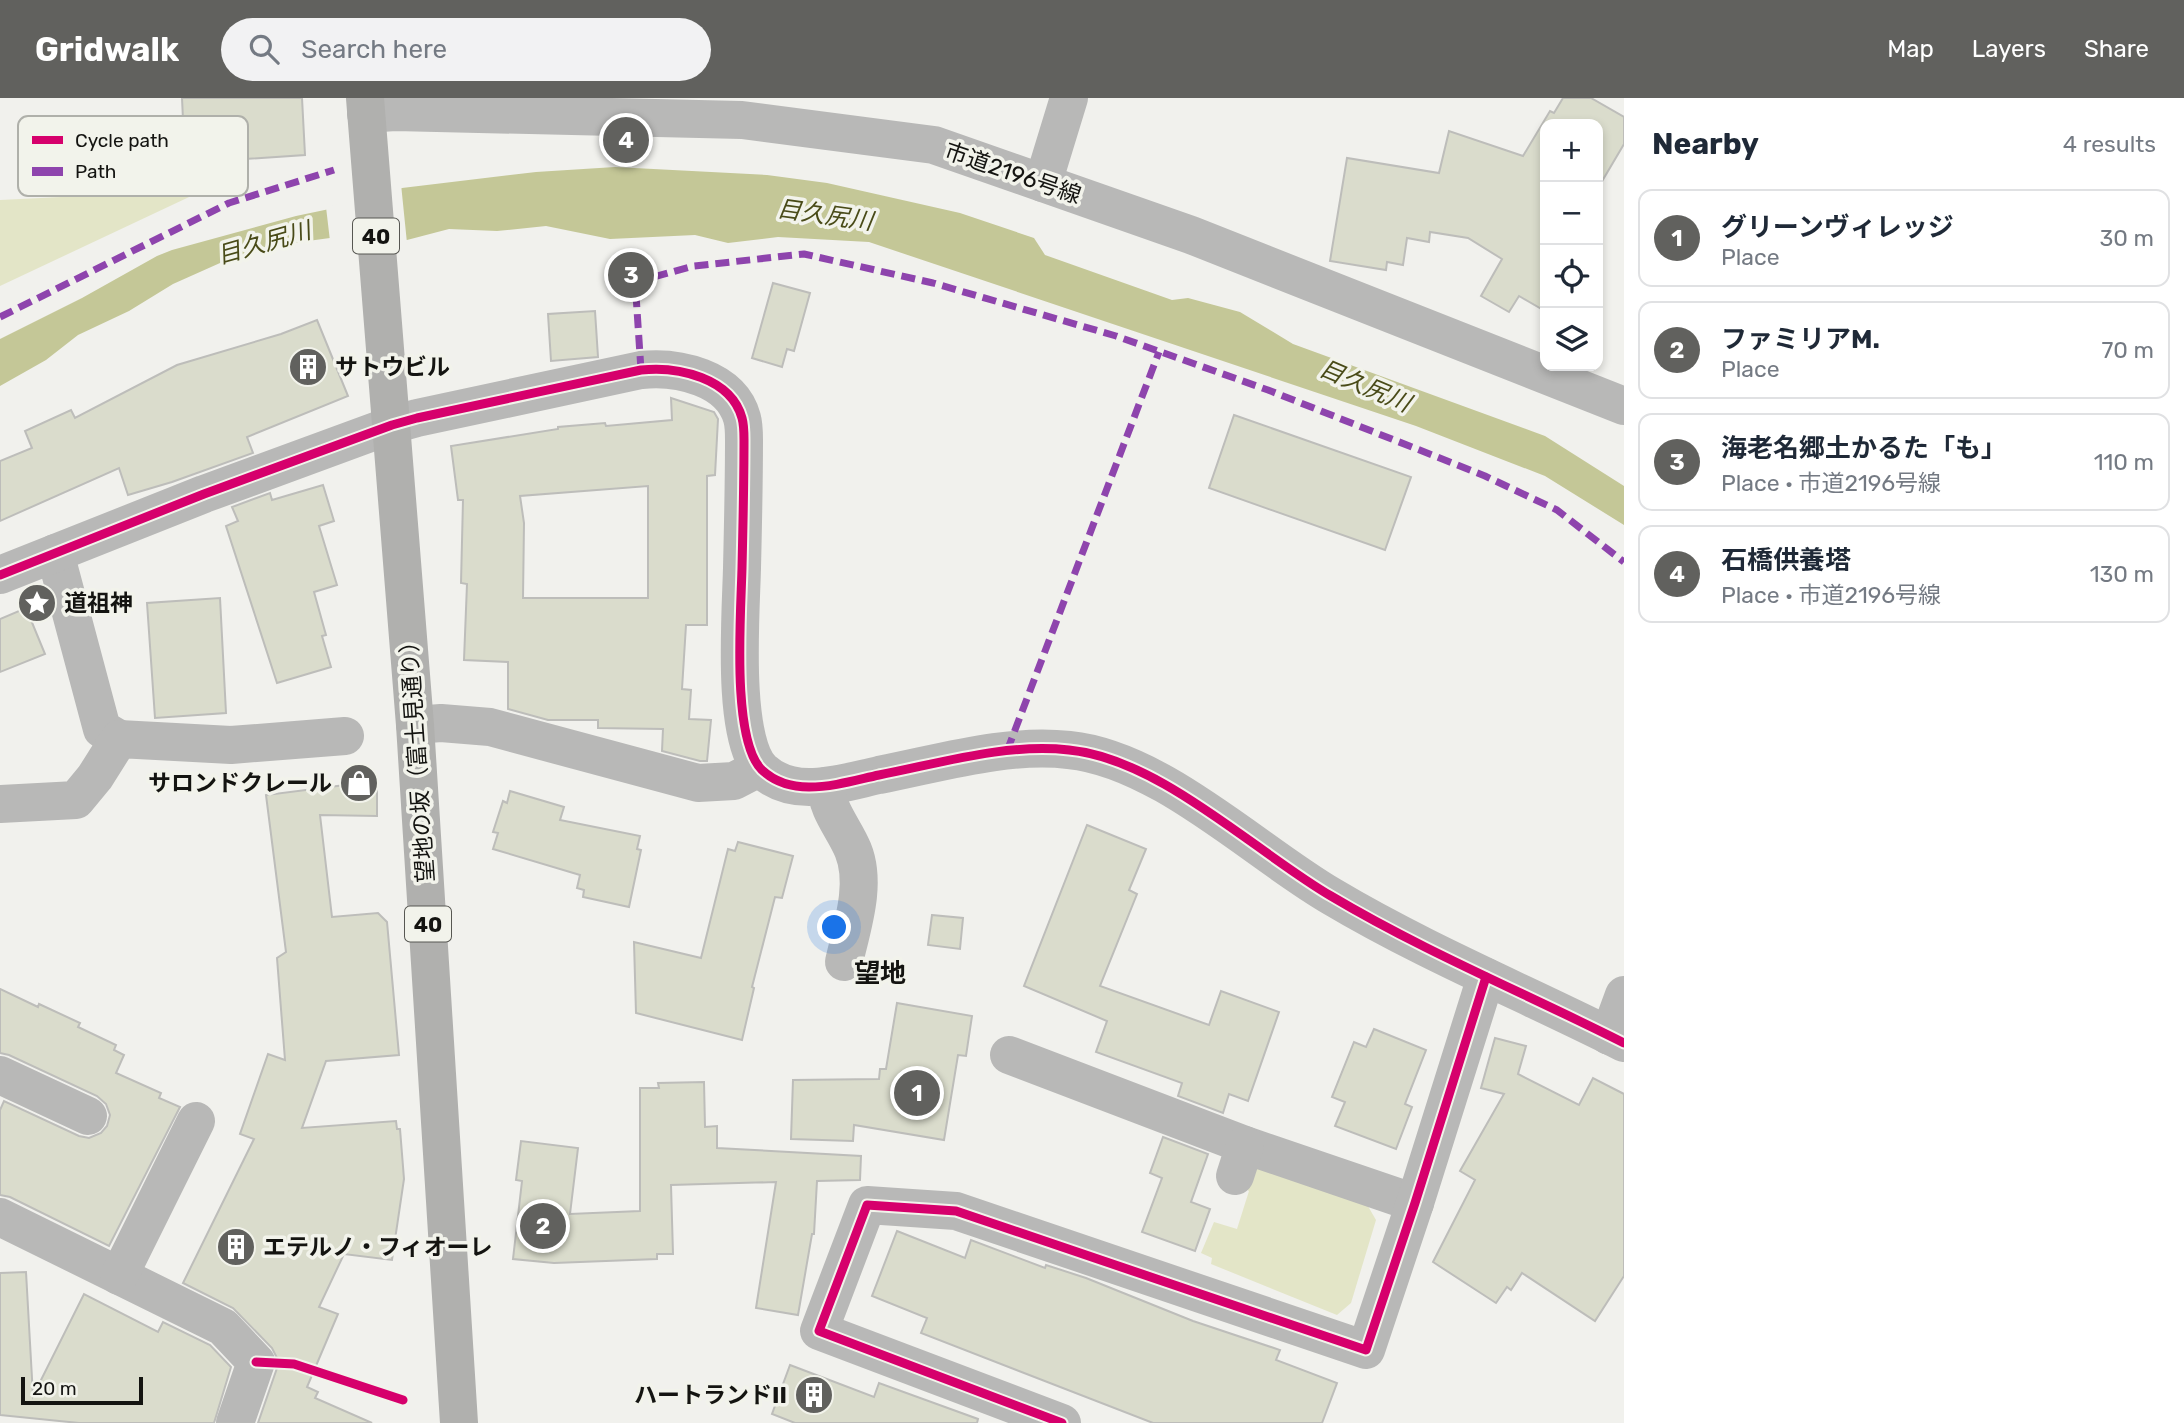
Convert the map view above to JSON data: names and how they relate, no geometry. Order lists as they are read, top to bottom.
{
  "streets": {
    "main road": ["40", "望地の坂（富士見通り）"],
    "street": ["市道2196号線"]
  },
  "crossings": [
    ["市道2196号線", "40"],
    ["40", "望地の坂（富士見通り）"]
  ],
  "districts": ["望地"],
  "water": ["目久尻川"],
  "places": {
    "building": ["サトウビル", "エテルノ・フィオーレ", "ハートランドII"],
    "place": ["道祖神"],
    "shop": ["サロンドクレール"]
  },
  "legend": ["Cycle path", "Path"],
  "scale_bar": "20 m",
  "page": {
    "header": "Gridwalk",
    "search": "Search here",
    "nav": ["Map", "Layers", "Share"],
    "heading": ["Nearby", "4 results"],
    "pins": [
      "4",
      "3",
      "1",
      "2"
    ],
    "map_buttons": ["+", "−"],
    "list": [
      {
        "mark": "1",
        "name": "グリーンヴィレッジ",
        "note": "Place",
        "value": "30 m"
      },
      {
        "mark": "2",
        "name": "ファミリアM.",
        "note": "Place",
        "value": "70 m"
      },
      {
        "mark": "3",
        "name": "海老名郷土かるた「も」",
        "note": "Place · 市道2196号線",
        "value": "110 m"
      },
      {
        "mark": "4",
        "name": "石橋供養塔",
        "note": "Place · 市道2196号線",
        "value": "130 m"
      }
    ],
    "scale": "20 m"
  }
}
